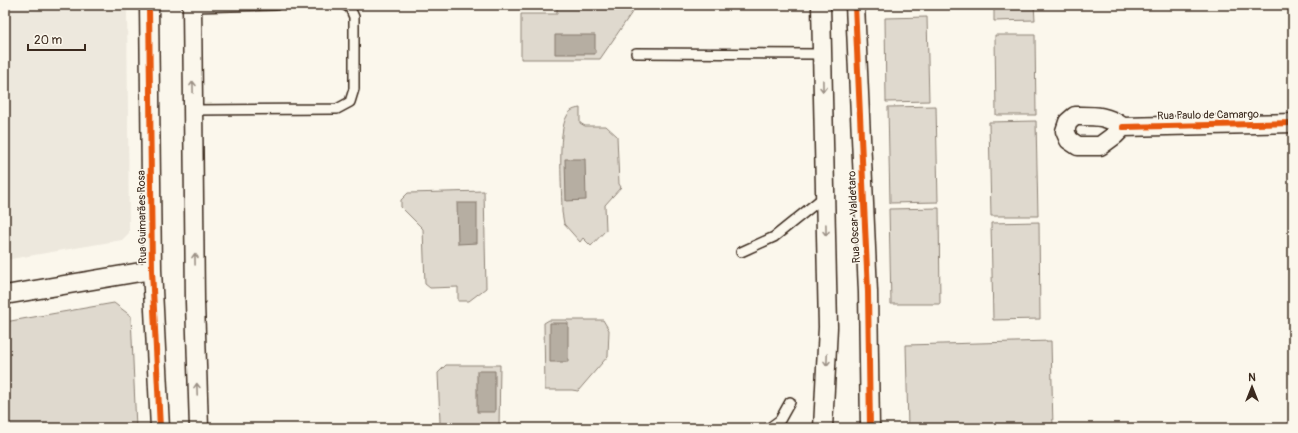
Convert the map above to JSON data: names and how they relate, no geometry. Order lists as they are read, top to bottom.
{
  "streets": {
    "street": ["Rua Paulo de Camargo", "Rua Guimarães Rosa", "Rua Oscar Valdetaro"]
  },
  "scale_bar": "20 m",
  "north": "top"
}
